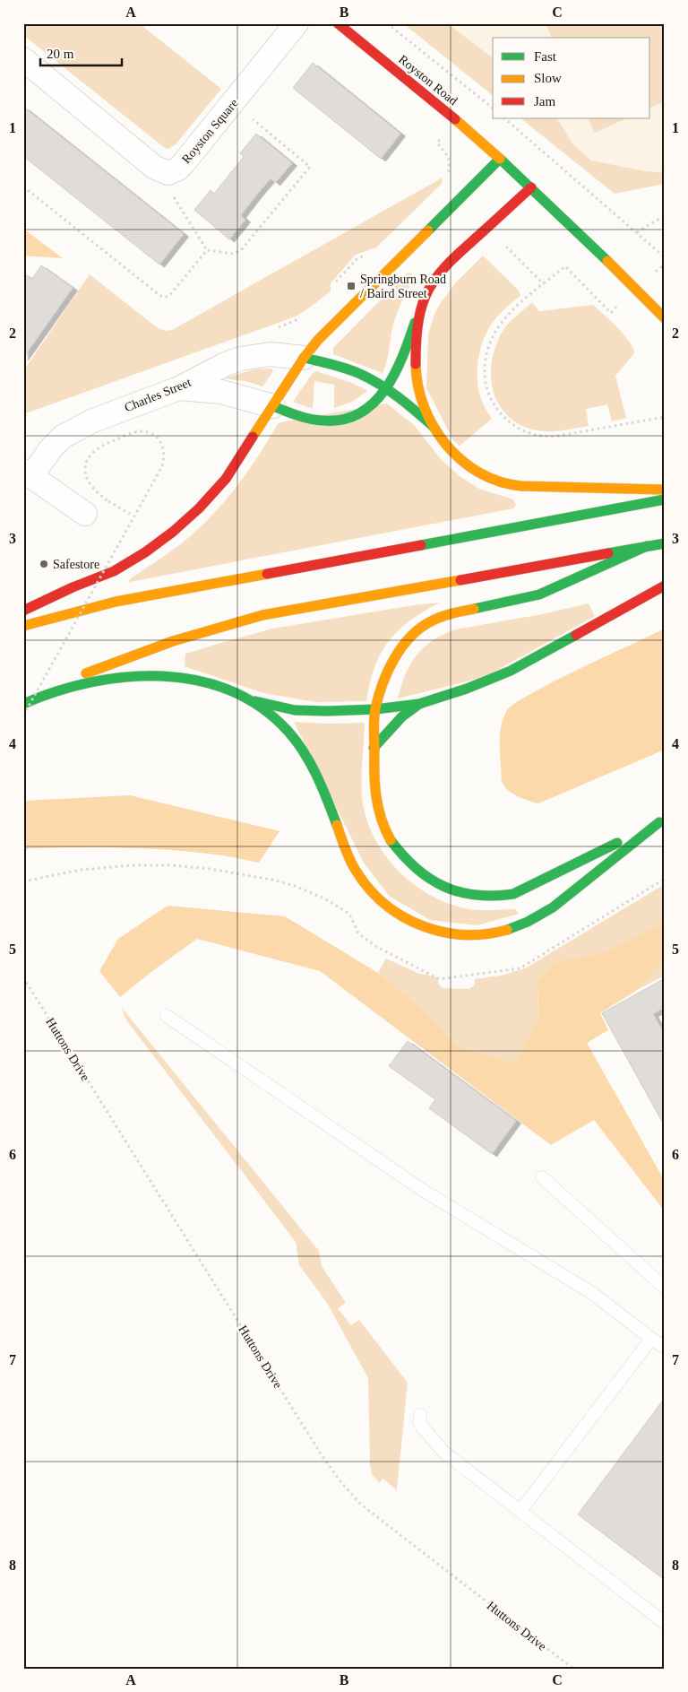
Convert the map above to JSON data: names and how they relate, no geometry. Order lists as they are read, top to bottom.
{
  "streets": {
    "main road": ["Royston Road"],
    "street": ["Royston Square", "Charles Street"],
    "path": ["Huttons Drive"]
  },
  "places": {
    "transit": ["Springburn Road / Baird Street"],
    "other": ["Safestore"]
  },
  "legend": ["Fast", "Slow", "Jam"],
  "scale_bar": "20 m",
  "grid": {
    "columns": ["A", "B", "C"],
    "rows": [
      "1",
      "2",
      "3",
      "4",
      "5",
      "6",
      "7",
      "8"
    ]
  }
}
